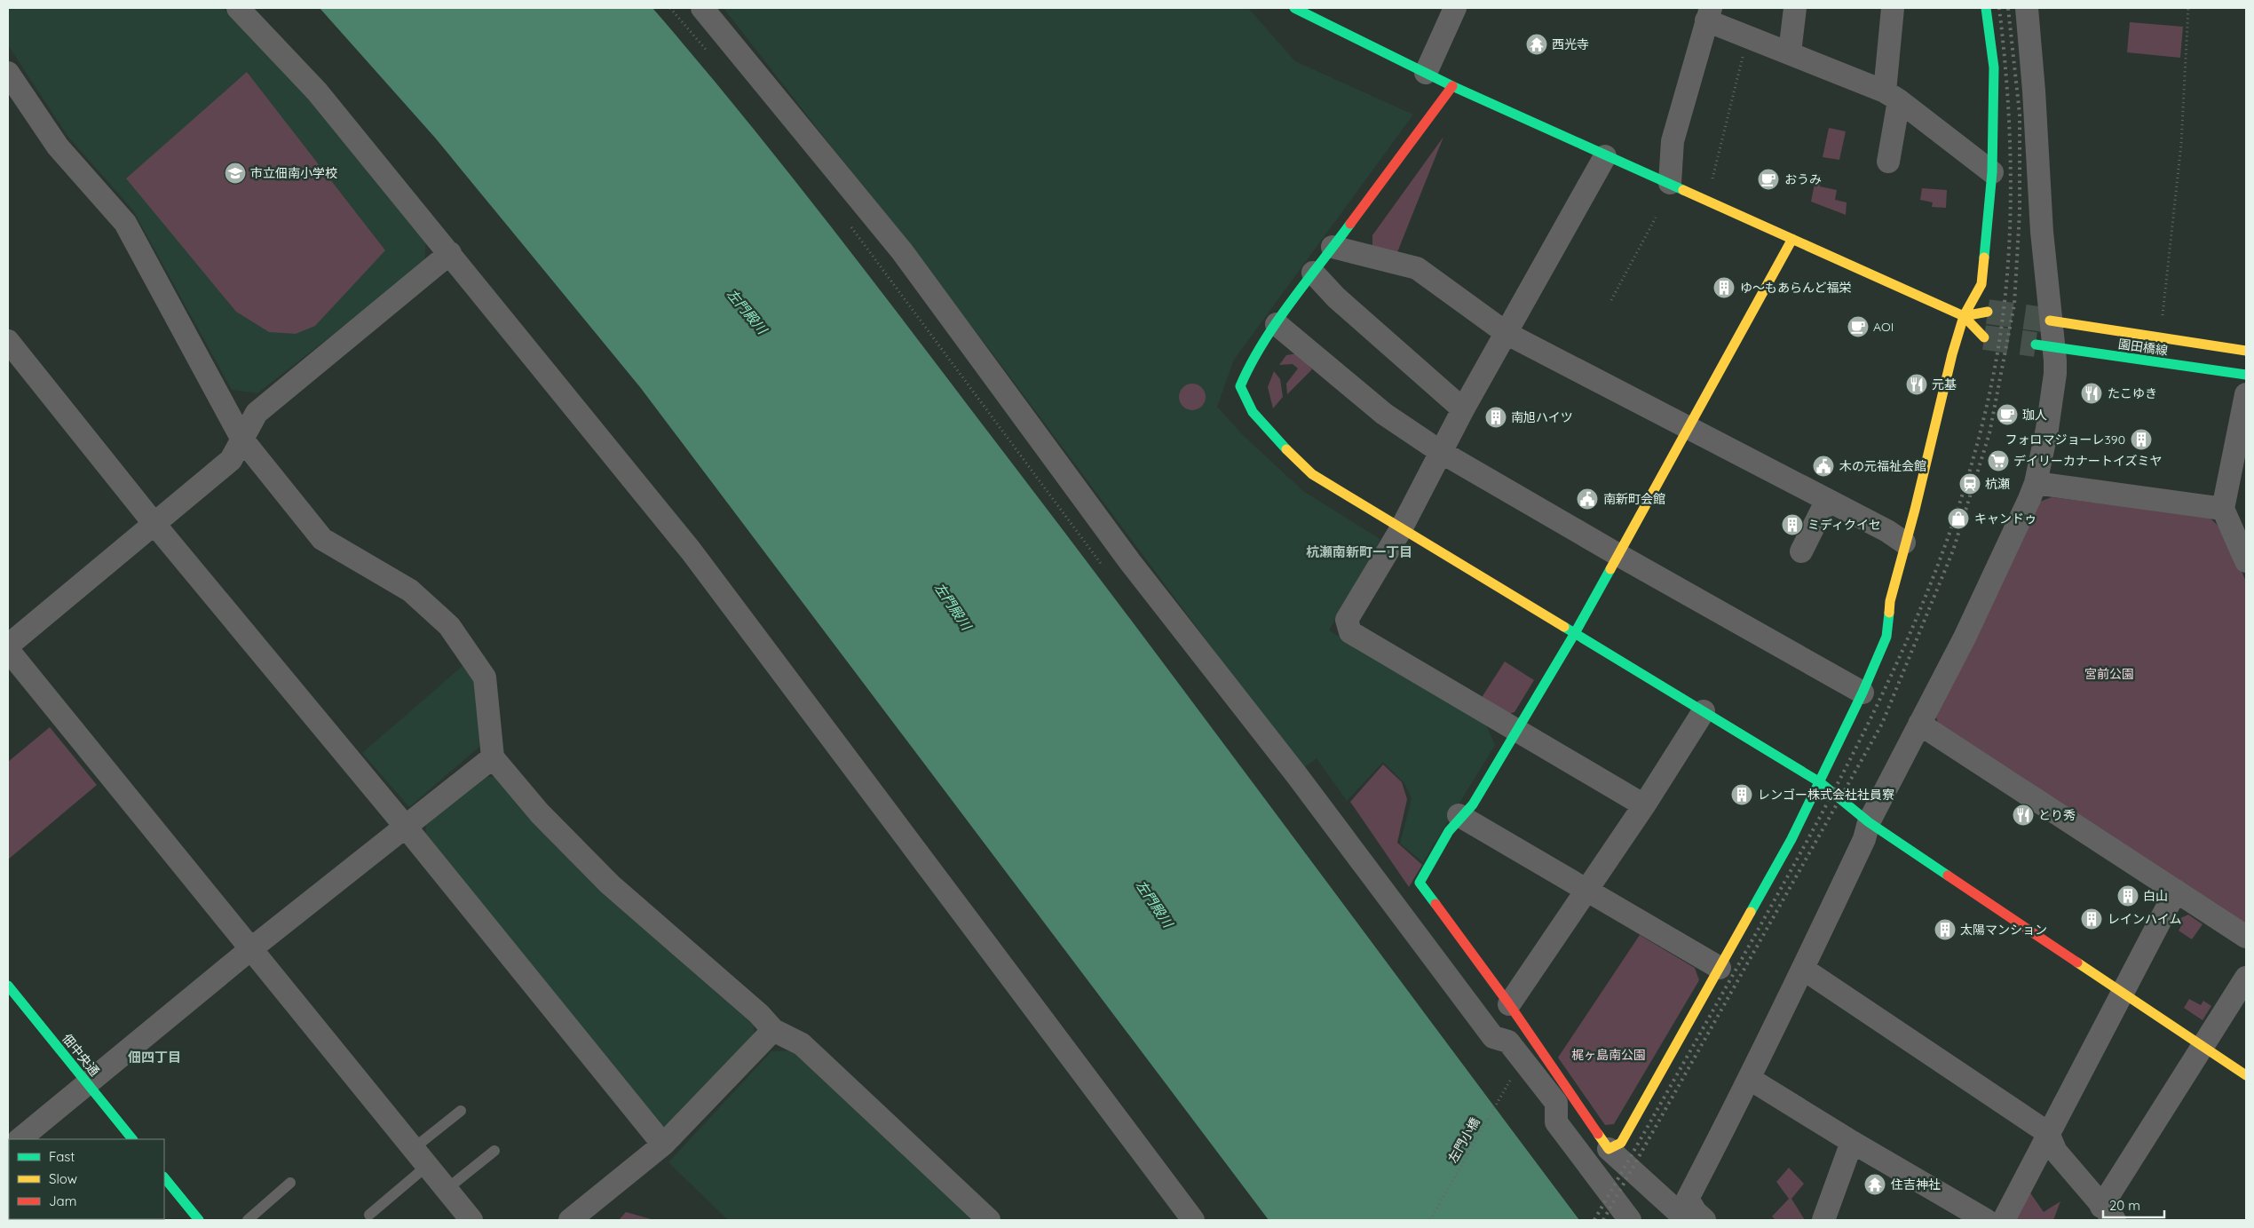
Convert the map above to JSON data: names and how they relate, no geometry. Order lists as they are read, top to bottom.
{
  "streets": {
    "street": ["園田橋線", "佃中央通"],
    "path": ["左門小橋"]
  },
  "districts": ["杭瀬南新町一丁目", "佃四丁目"],
  "water": ["左門殿川"],
  "parks": ["宮前公園", "梶ヶ島南公園"],
  "places": {
    "temple": ["西光寺", "住吉神社"],
    "school or university": ["市立佃南小学校"],
    "cafe": ["おうみ", "AOI", "珈人"],
    "building": [
      "ゆ～もあらんど福栄",
      "南旭ハイツ",
      "フォロマジョーレ390",
      "ミディクイセ",
      "レンゴー株式会社社員寮",
      "白山",
      "レインハイム",
      "太陽マンション"
    ],
    "restaurant": ["元基", "たこゆき", "とり秀"],
    "supermarket": ["デイリーカナートイズミヤ"],
    "public building": ["木の元福祉会館", "南新町会館"],
    "station": ["杭瀬"],
    "shop": ["キャンドゥ"]
  },
  "legend": ["Fast", "Slow", "Jam"],
  "scale_bar": "20 m"
}
